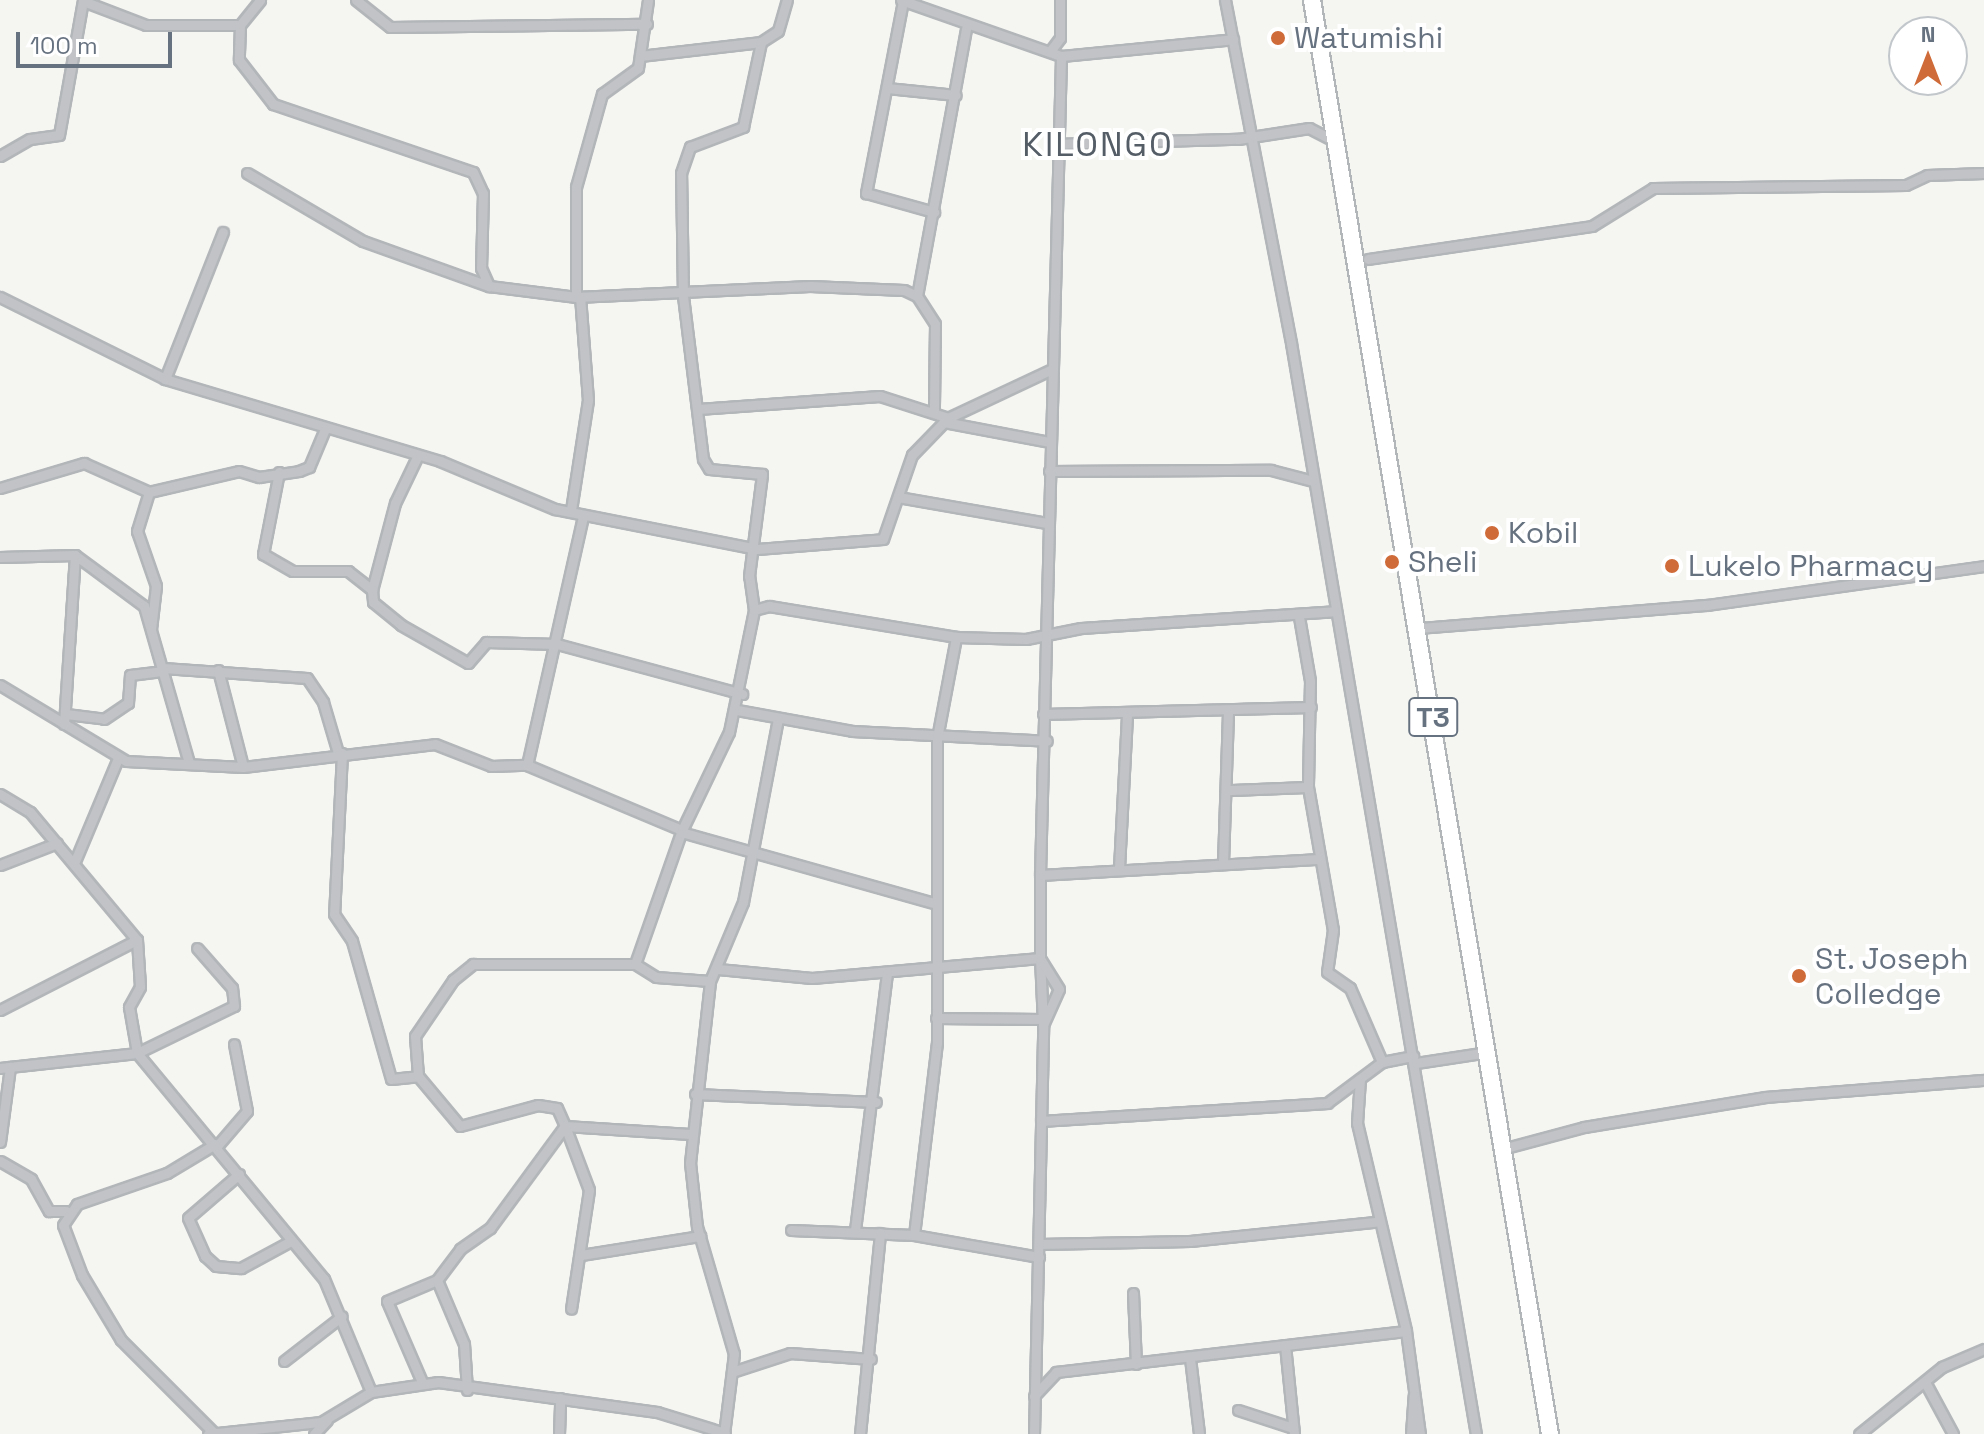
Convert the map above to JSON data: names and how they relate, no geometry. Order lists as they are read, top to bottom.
{
  "streets": {
    "highway": ["T3"]
  },
  "districts": ["KILONGO"],
  "places": [
    "Watumishi",
    "Kobil",
    "Sheli",
    "Lukelo Pharmacy",
    "St. Joseph Colledge"
  ],
  "scale_bar": "100 m",
  "north": "top"
}
